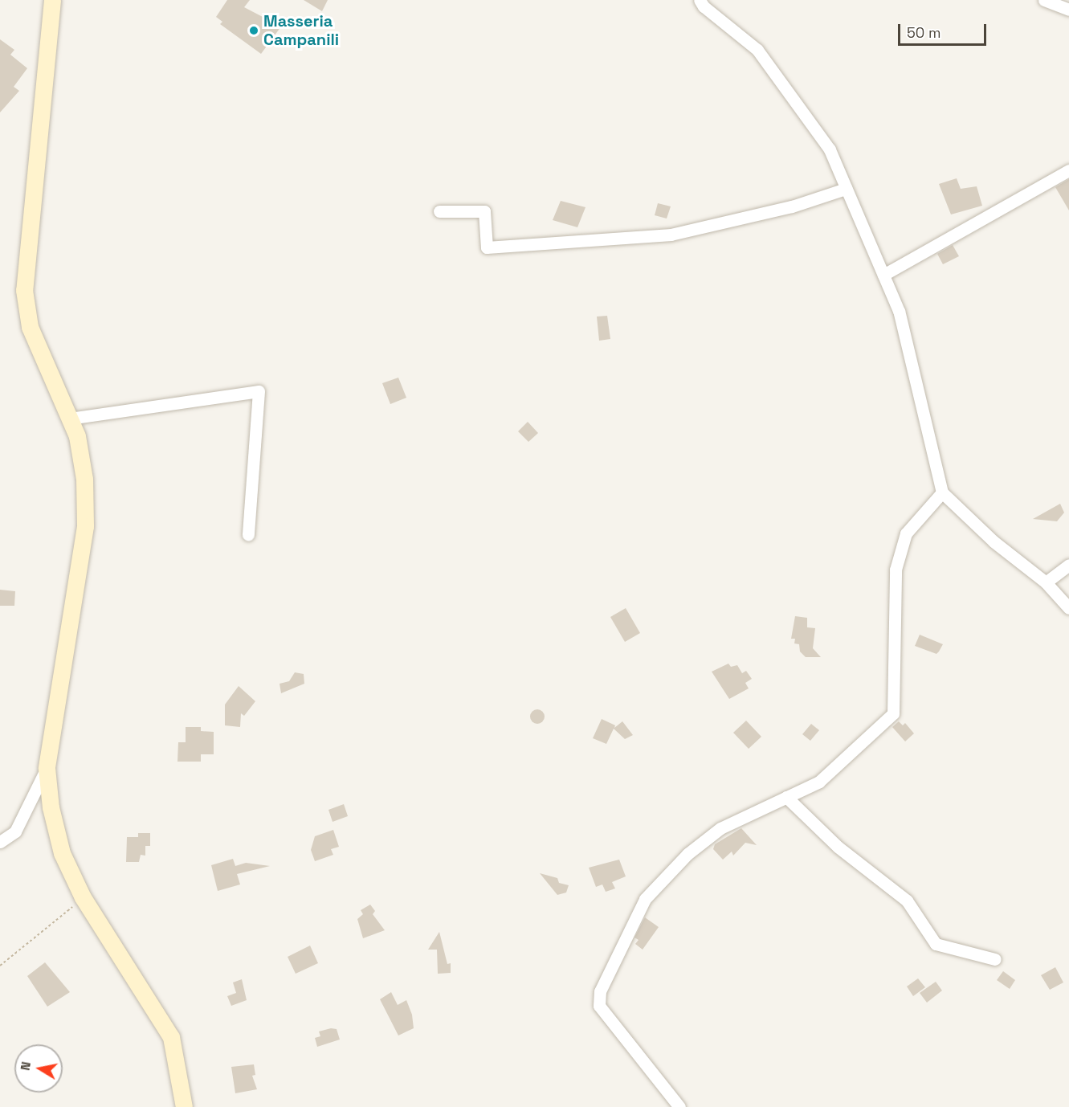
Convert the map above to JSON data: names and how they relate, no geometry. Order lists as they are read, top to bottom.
{
  "places": ["Masseria Campanili"],
  "scale_bar": "50 m",
  "north": "left"
}
